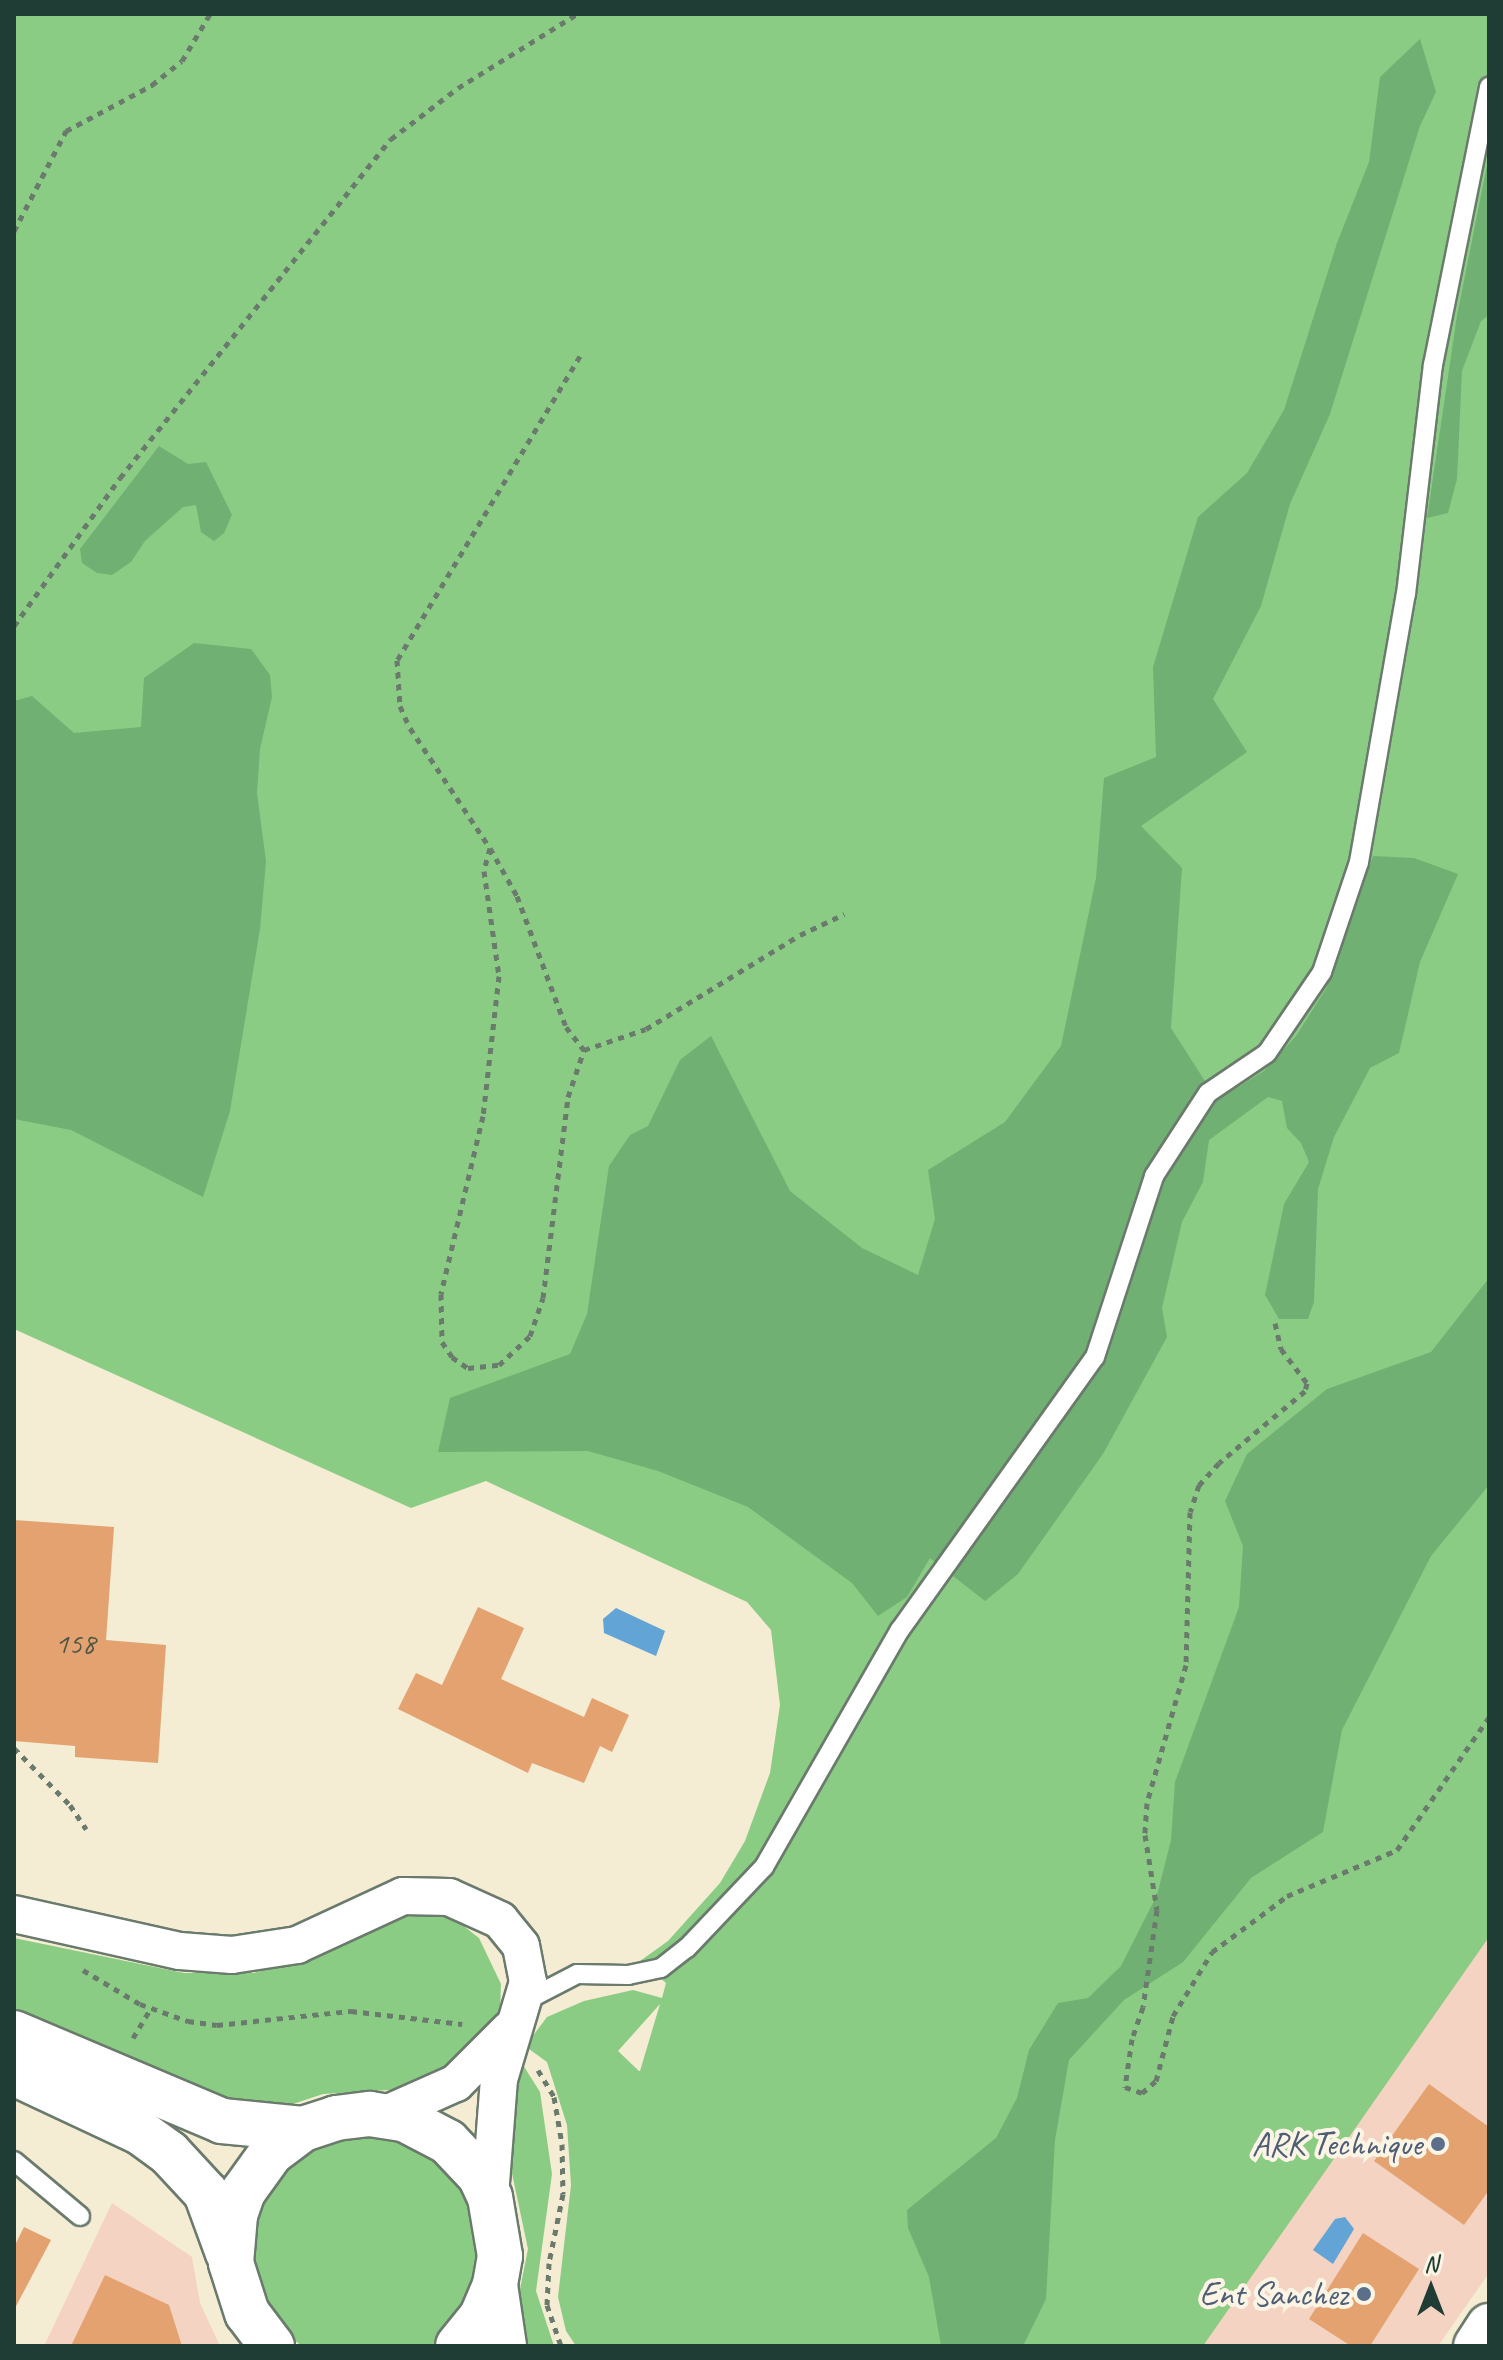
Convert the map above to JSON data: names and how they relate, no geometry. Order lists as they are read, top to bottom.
{
  "places": ["ARK Technique", "Ent Sanchez"],
  "house_numbers": ["158"],
  "north": "top"
}
